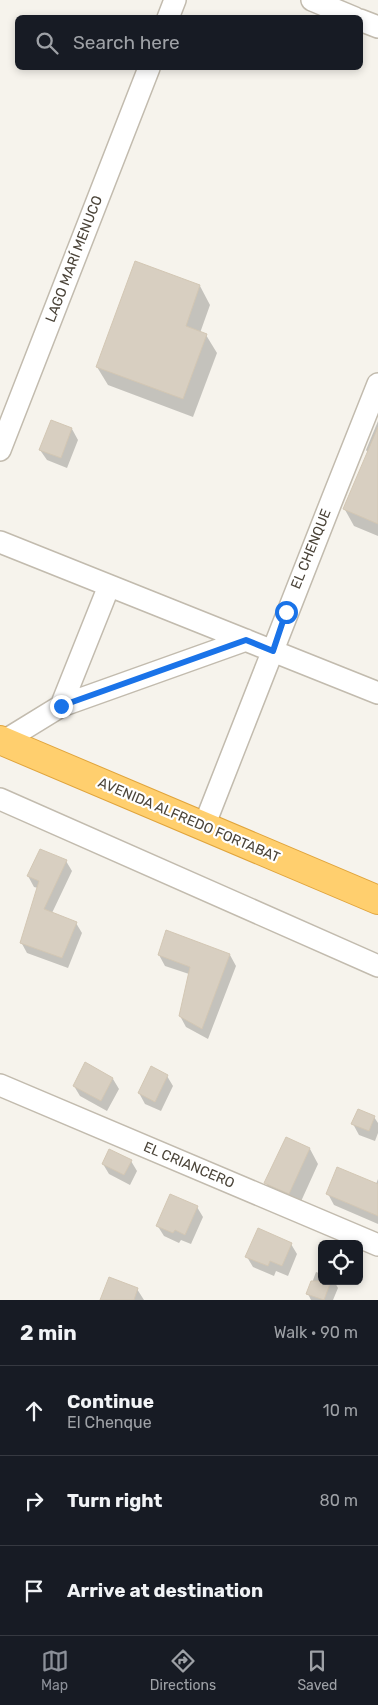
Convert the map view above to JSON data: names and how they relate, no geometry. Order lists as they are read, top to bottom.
{
  "streets": {
    "highway": ["AVENIDA ALFREDO FORTABAT"],
    "street": ["LAGO MARÍ MENUCO", "EL CHENQUE", "EL CRIANCERO"]
  },
  "crossings": [
    ["EL CHENQUE", "AVENIDA ALFREDO FORTABAT"]
  ],
  "page": {
    "search": "Search here",
    "heading": ["2 min", "Walk · 90 m"],
    "list": [
      ["Continue", "El Chenque", "10 m"],
      ["Turn right", "80 m"],
      "Arrive at destination"
    ],
    "nav": ["Map", "Directions", "Saved"]
  }
}
